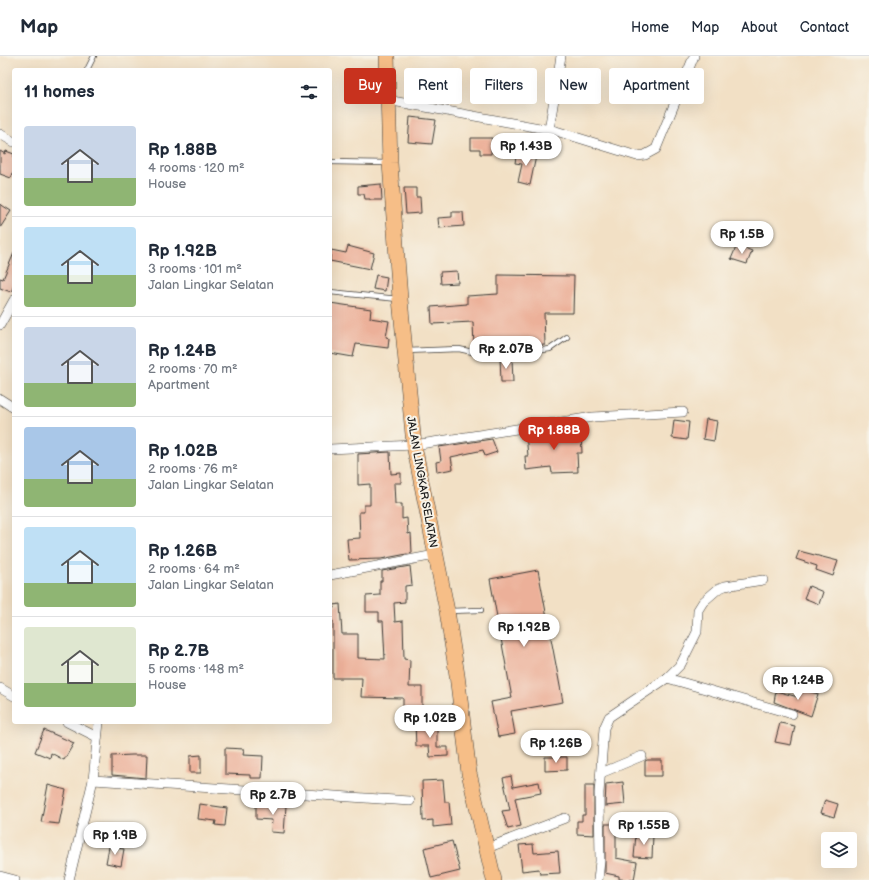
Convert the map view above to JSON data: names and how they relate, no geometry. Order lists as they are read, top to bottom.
{
  "streets": {
    "highway": ["JALAN LINGKAR SELATAN"]
  },
  "page": {
    "header": "Map",
    "nav": [
      "Home",
      "Map",
      "About",
      "Contact"
    ],
    "chip": [
      "Buy",
      "Rent",
      "Filters",
      "New",
      "Apartment"
    ],
    "heading": "11 homes",
    "list": [
      {
        "name": "Rp 1.88B",
        "note": "4 rooms · 120 m² · House"
      },
      {
        "name": "Rp 1.92B",
        "note": "3 rooms · 101 m² · Jalan Lingkar Selatan"
      },
      {
        "name": "Rp 1.24B",
        "note": "2 rooms · 70 m² · Apartment"
      },
      {
        "name": "Rp 1.02B",
        "note": "2 rooms · 76 m² · Jalan Lingkar Selatan"
      },
      {
        "name": "Rp 1.26B",
        "note": "2 rooms · 64 m² · Jalan Lingkar Selatan"
      },
      {
        "name": "Rp 2.7B",
        "note": "5 rooms · 148 m² · House"
      }
    ],
    "price": [
      "Rp 1.43B",
      "Rp 1.5B",
      "Rp 2.07B",
      "Rp 1.88B",
      "Rp 1.92B",
      "Rp 1.24B",
      "Rp 1.02B",
      "Rp 1.26B",
      "Rp 2.7B",
      "Rp 1.55B",
      "Rp 1.9B"
    ]
  }
}
